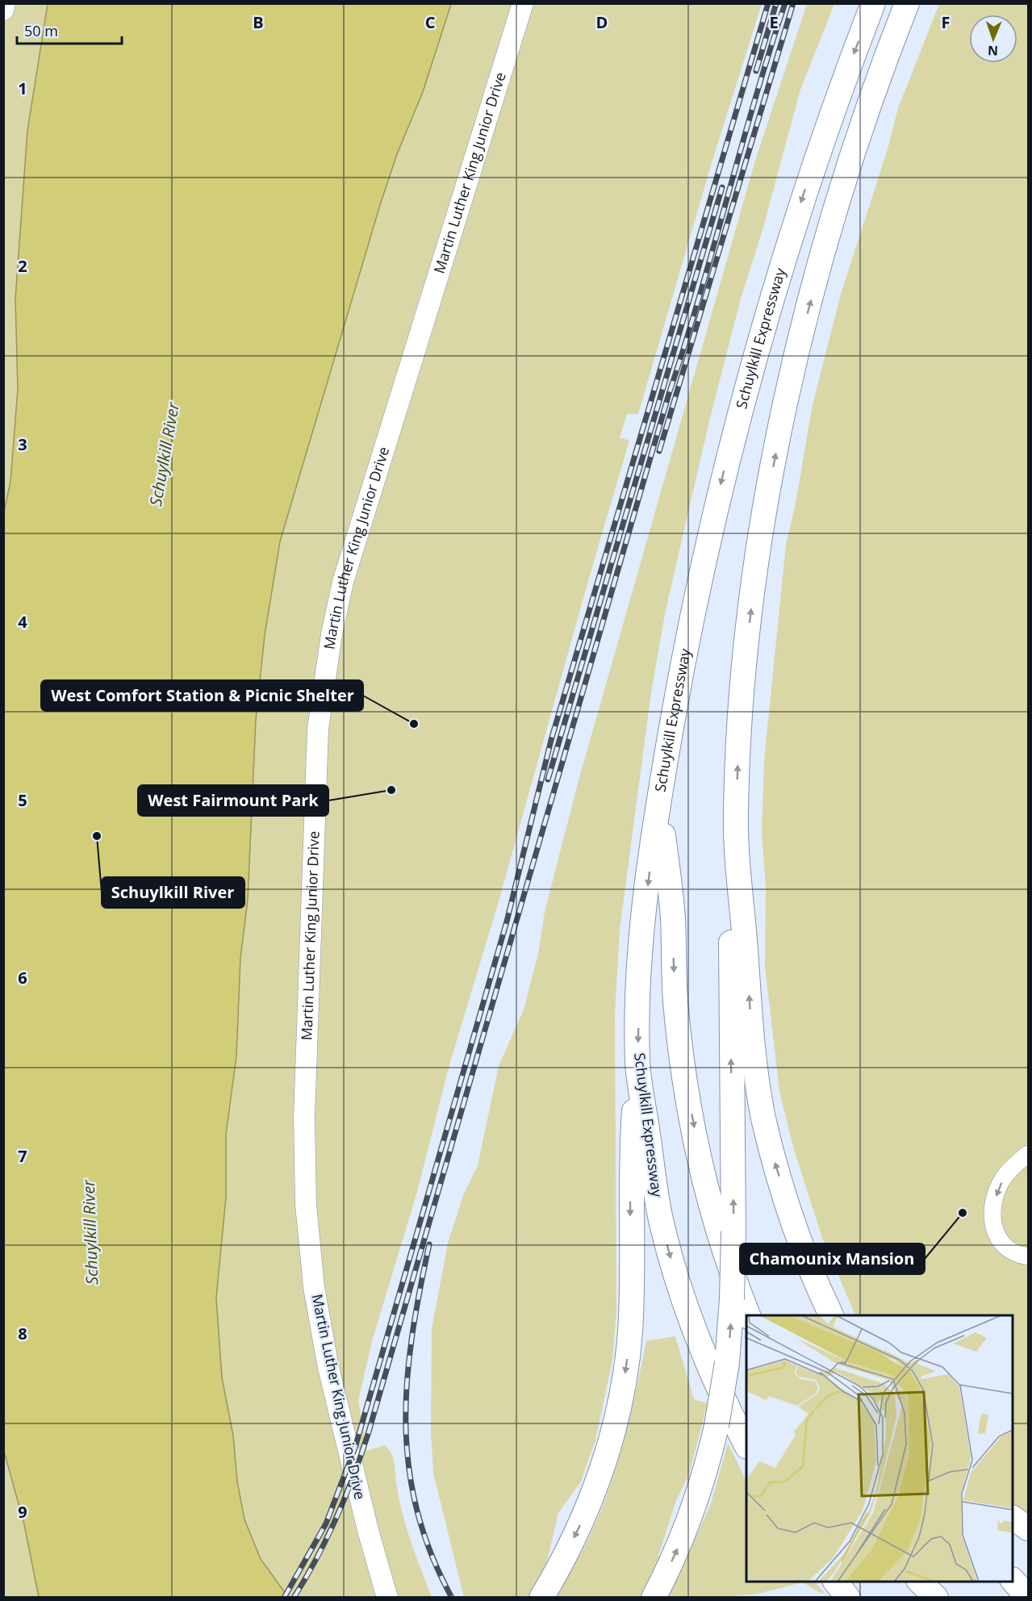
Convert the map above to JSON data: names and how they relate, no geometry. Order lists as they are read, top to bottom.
{
  "streets": {
    "highway": ["Schuylkill Expressway"],
    "main road": ["Martin Luther King Junior Drive"]
  },
  "water": ["Schuylkill River"],
  "places": [
    "West Comfort Station & Picnic Shelter",
    "West Fairmount Park",
    "Schuylkill River",
    "Chamounix Mansion"
  ],
  "scale_bar": "50 m",
  "north": "bottom",
  "grid": {
    "columns": [
      "B",
      "C",
      "D",
      "E",
      "F"
    ],
    "rows": [
      "1",
      "2",
      "3",
      "4",
      "5",
      "6",
      "7",
      "8",
      "9"
    ]
  }
}
